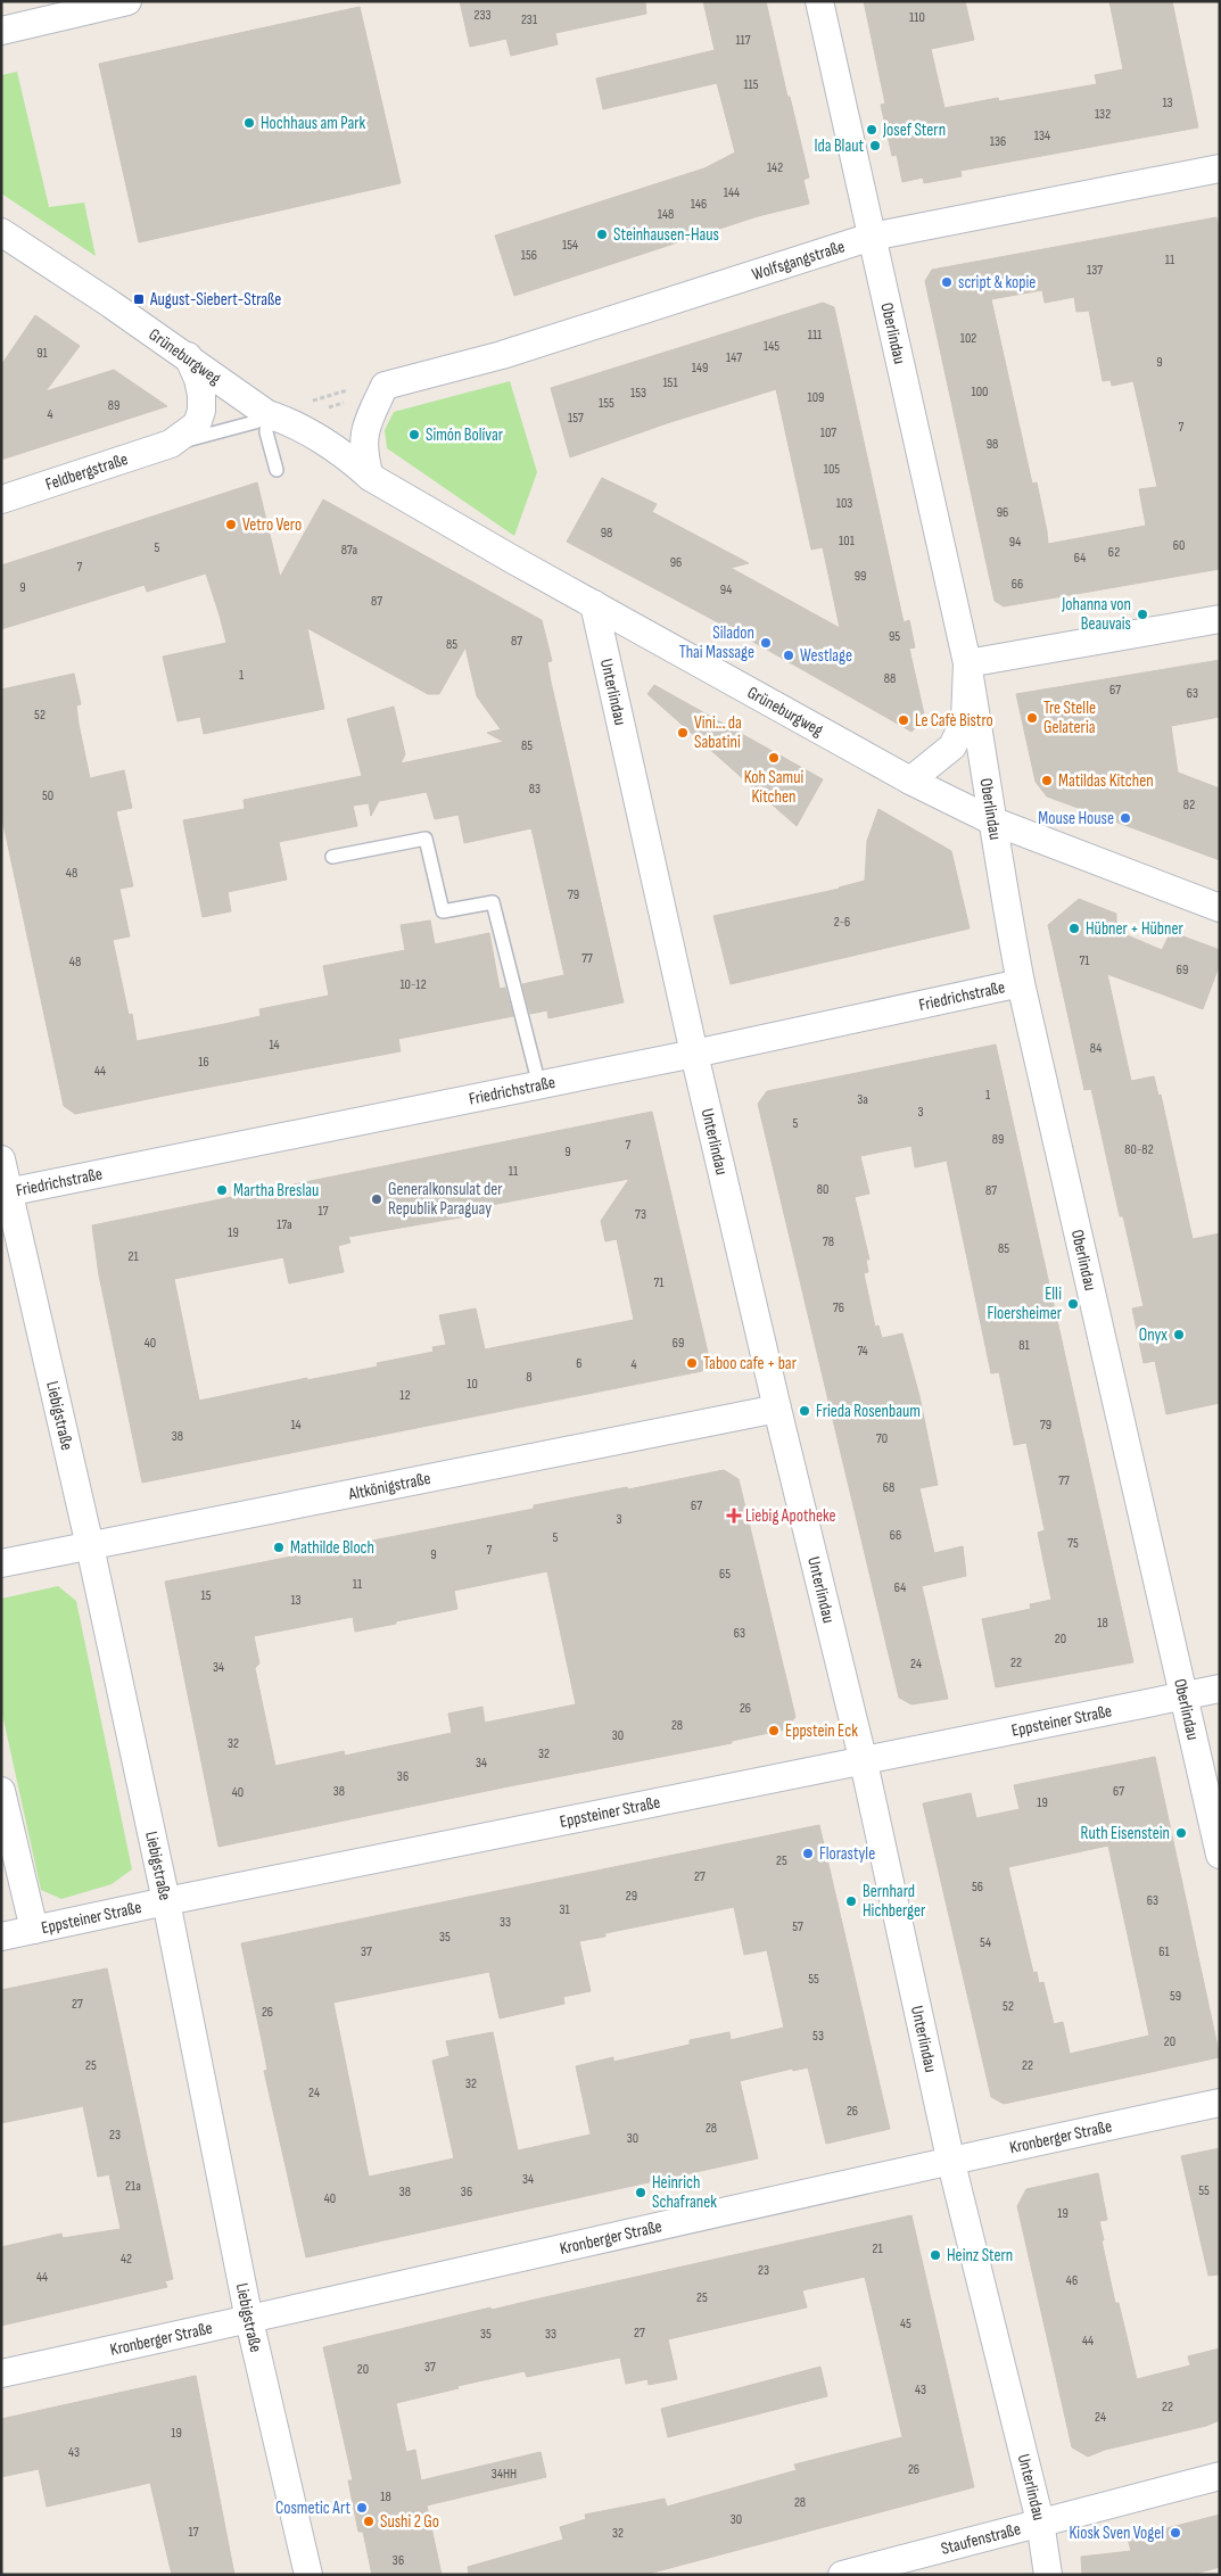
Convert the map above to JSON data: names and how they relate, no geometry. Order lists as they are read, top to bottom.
{
  "streets": {
    "street": [
      "Wolfsgangstraße",
      "Oberlindau",
      "Grüneburgweg",
      "Feldbergstraße",
      "Unterlindau",
      "Friedrichstraße",
      "Liebigstraße",
      "Altkönigstraße",
      "Eppsteiner Straße",
      "Kronberger Straße",
      "Staufenstraße"
    ]
  },
  "crossings": [
    ["Wolfsgangstraße", "Oberlindau"],
    ["Oberlindau", "Grüneburgweg"],
    ["Oberlindau", "Friedrichstraße"],
    ["Oberlindau", "Eppsteiner Straße"],
    ["Grüneburgweg", "Feldbergstraße"],
    ["Grüneburgweg", "Unterlindau"],
    ["Unterlindau", "Friedrichstraße"],
    ["Unterlindau", "Altkönigstraße"],
    ["Unterlindau", "Eppsteiner Straße"],
    ["Unterlindau", "Kronberger Straße"],
    ["Unterlindau", "Staufenstraße"],
    ["Friedrichstraße", "Liebigstraße"],
    ["Liebigstraße", "Altkönigstraße"],
    ["Liebigstraße", "Eppsteiner Straße"],
    ["Liebigstraße", "Kronberger Straße"]
  ],
  "places": {
    "other": [
      "Hochhaus am Park",
      "Josef Stern",
      "Ida Blaut",
      "Steinhausen-Haus",
      "script & kopie",
      "Simón Bolívar",
      "Vetro Vero",
      "Johanna von Beauvais",
      "Siladon Thai Massage",
      "Westlage",
      "Tre Stelle Gelateria",
      "Le Cafè Bistro",
      "Vini... da Sabatini",
      "Koh Samui Kitchen",
      "Matildas Kitchen",
      "Mouse House",
      "Hübner + Hübner",
      "Martha Breslau",
      "Generalkonsulat der Republik Paraguay",
      "Elli Floersheimer",
      "Onyx",
      "Taboo cafe + bar",
      "Frieda Rosenbaum",
      "Mathilde Bloch",
      "Eppstein Eck",
      "Ruth Eisenstein",
      "Florastyle",
      "Bernhard Hichberger",
      "Heinrich Schafranek",
      "Heinz Stern",
      "Cosmetic Art",
      "Sushi 2 Go",
      "Kiosk Sven Vogel"
    ],
    "transit": ["August-Siebert-Straße"],
    "health": ["Liebig Apotheke"]
  },
  "house_numbers": [
    "233",
    "110",
    "231",
    "117",
    "115",
    "13",
    "132",
    "134",
    "136",
    "142",
    "144",
    "146",
    "148",
    "154",
    "156",
    "11",
    "137",
    "111",
    "102",
    "145",
    "91",
    "147",
    "9",
    "149",
    "151",
    "100",
    "153",
    "109",
    "155",
    "89",
    "4",
    "157",
    "7",
    "107",
    "98",
    "105",
    "103",
    "96",
    "98",
    "101",
    "94",
    "60",
    "5",
    "87a",
    "62",
    "64",
    "96",
    "7",
    "99",
    "66",
    "9",
    "94",
    "87",
    "95",
    "87",
    "85",
    "1",
    "88",
    "67",
    "63",
    "52",
    "85",
    "83",
    "50",
    "82",
    "48",
    "79",
    "2-6",
    "77",
    "71",
    "48",
    "69",
    "10-12",
    "14",
    "84",
    "16",
    "44",
    "1",
    "3a",
    "3",
    "5",
    "89",
    "7",
    "80-82",
    "9",
    "11",
    "80",
    "87",
    "17",
    "73",
    "17a",
    "19",
    "78",
    "85",
    "21",
    "71",
    "76",
    "40",
    "69",
    "81",
    "74",
    "6",
    "4",
    "8",
    "10",
    "12",
    "14",
    "79",
    "38",
    "70",
    "77",
    "68",
    "67",
    "3",
    "66",
    "5",
    "75",
    "7",
    "9",
    "65",
    "11",
    "64",
    "15",
    "13",
    "18",
    "63",
    "20",
    "22",
    "24",
    "34",
    "26",
    "28",
    "30",
    "32",
    "32",
    "34",
    "36",
    "38",
    "67",
    "40",
    "19",
    "25",
    "27",
    "56",
    "29",
    "63",
    "31",
    "33",
    "57",
    "35",
    "54",
    "37",
    "61",
    "55",
    "59",
    "27",
    "52",
    "26",
    "53",
    "20",
    "25",
    "22",
    "32",
    "24",
    "26",
    "28",
    "23",
    "30",
    "34",
    "21a",
    "55",
    "38",
    "36",
    "40",
    "19",
    "21",
    "42",
    "23",
    "44",
    "46",
    "25",
    "45",
    "27",
    "35",
    "33",
    "44",
    "37",
    "20",
    "43",
    "22",
    "24",
    "19",
    "43",
    "26",
    "34HH",
    "18",
    "28",
    "30",
    "17",
    "32",
    "36"
  ]
}
